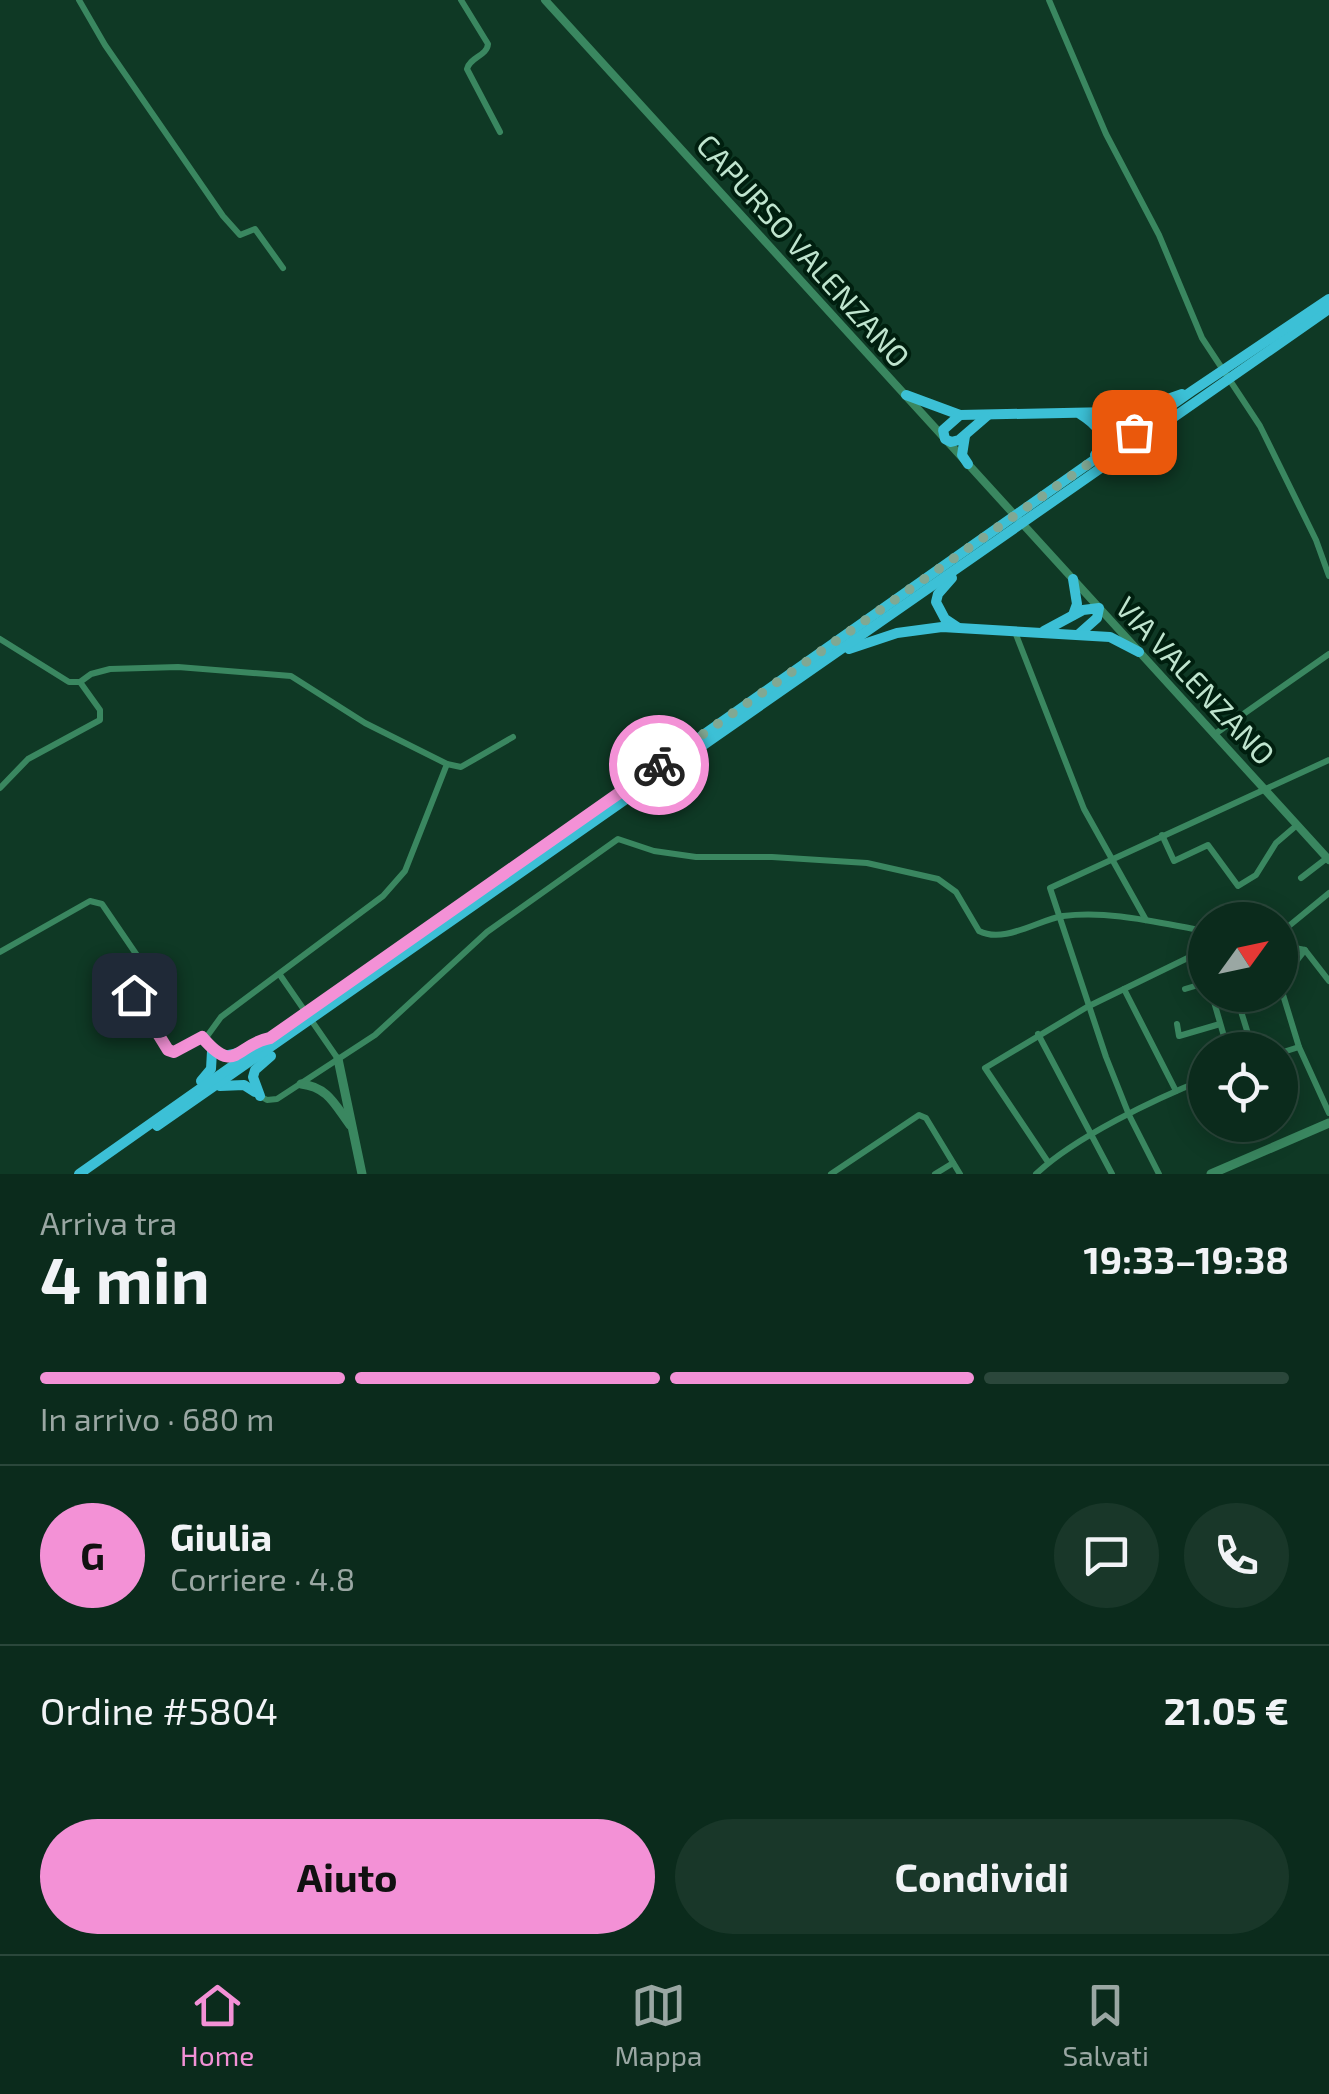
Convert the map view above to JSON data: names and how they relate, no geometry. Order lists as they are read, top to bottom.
{
  "streets": {
    "street": ["CAPURSO VALENZANO", "VIA VALENZANO"]
  },
  "crossings": [
    ["CAPURSO VALENZANO", "VIA VALENZANO"]
  ],
  "north": "top right",
  "page": {
    "heading": ["4 min", "Arriva tra", "19:33–19:38"],
    "panel": [
      "Giulia",
      "Corriere · 4.8",
      "Ordine #5804",
      "21.05 €"
    ],
    "bar": "In arrivo · 680 m",
    "round": "G",
    "buttons": ["Aiuto", "Condividi"],
    "tabs": ["Home", "Mappa", "Salvati"]
  }
}
